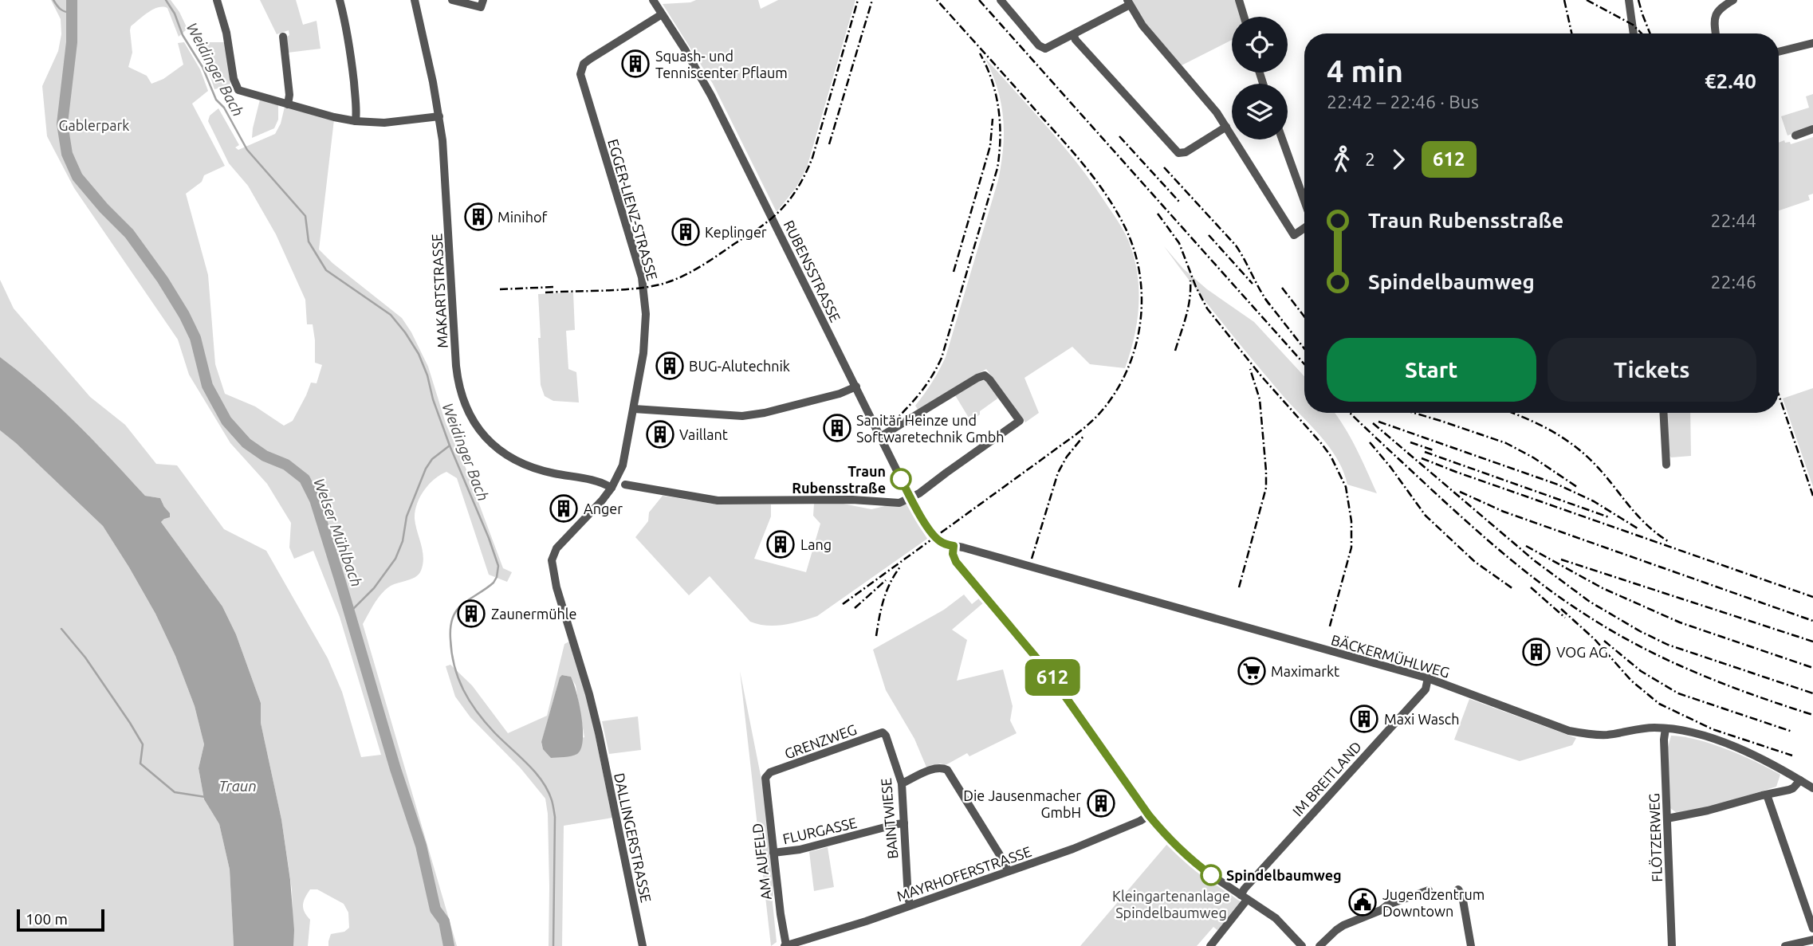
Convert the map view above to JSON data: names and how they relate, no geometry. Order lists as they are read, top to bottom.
{
  "streets": {
    "street": [
      "EGGER-LIENZ-STRASSE",
      "RUBENSSTRASSE",
      "MAKARTSTRASSE",
      "BÄCKERMÜHLWEG",
      "GRENZWEG",
      "IM BREITLAND",
      "BAINTWIESE",
      "FLURGASSE",
      "DALLINGERSTRASSE",
      "FLÖTZERWEG",
      "AM AUFELD",
      "MAYRHOFERSTRASSE"
    ]
  },
  "crossings": [
    ["EGGER-LIENZ-STRASSE", "RUBENSSTRASSE"],
    ["EGGER-LIENZ-STRASSE", "MAKARTSTRASSE"],
    ["EGGER-LIENZ-STRASSE", "DALLINGERSTRASSE"],
    ["RUBENSSTRASSE", "BÄCKERMÜHLWEG"],
    ["MAKARTSTRASSE", "DALLINGERSTRASSE"],
    ["BÄCKERMÜHLWEG", "IM BREITLAND"],
    ["BÄCKERMÜHLWEG", "FLÖTZERWEG"],
    ["GRENZWEG", "BAINTWIESE"],
    ["GRENZWEG", "AM AUFELD"],
    ["BAINTWIESE", "FLURGASSE"],
    ["BAINTWIESE", "MAYRHOFERSTRASSE"],
    ["FLURGASSE", "AM AUFELD"],
    ["AM AUFELD", "MAYRHOFERSTRASSE"]
  ],
  "water": ["Weidinger Bach", "Welser Mühlbach", "Traun"],
  "parks": ["Gablerpark", "Kleingartenanlage Spindelbaumweg"],
  "places": {
    "building": [
      "Squash- und Tenniscenter Pflaum",
      "Minihof",
      "Keplinger",
      "BUG-Alutechnik",
      "Sanitär Heinze und Softwaretechnik Gmbh",
      "Vaillant",
      "Anger",
      "Lang",
      "Zaunermühle",
      "VOG AG",
      "Maxi Wasch",
      "Die Jausenmacher GmbH"
    ],
    "other": ["Traun Rubensstraße", "Spindelbaumweg"],
    "supermarket": ["Maximarkt"],
    "public building": ["Jugendzentrum Downtown"]
  },
  "lines": ["bus line 612"],
  "scale_bar": "100 m",
  "page": {
    "on_map": "612",
    "heading": ["4 min", "22:42 – 22:46 · Bus", "€2.40"],
    "legs": ["2", "612"],
    "list": [
      {
        "name": "Traun Rubensstraße",
        "value": "22:44"
      },
      {
        "name": "Spindelbaumweg",
        "value": "22:46"
      }
    ],
    "buttons": ["Start", "Tickets"],
    "scale": "100 m"
  }
}
